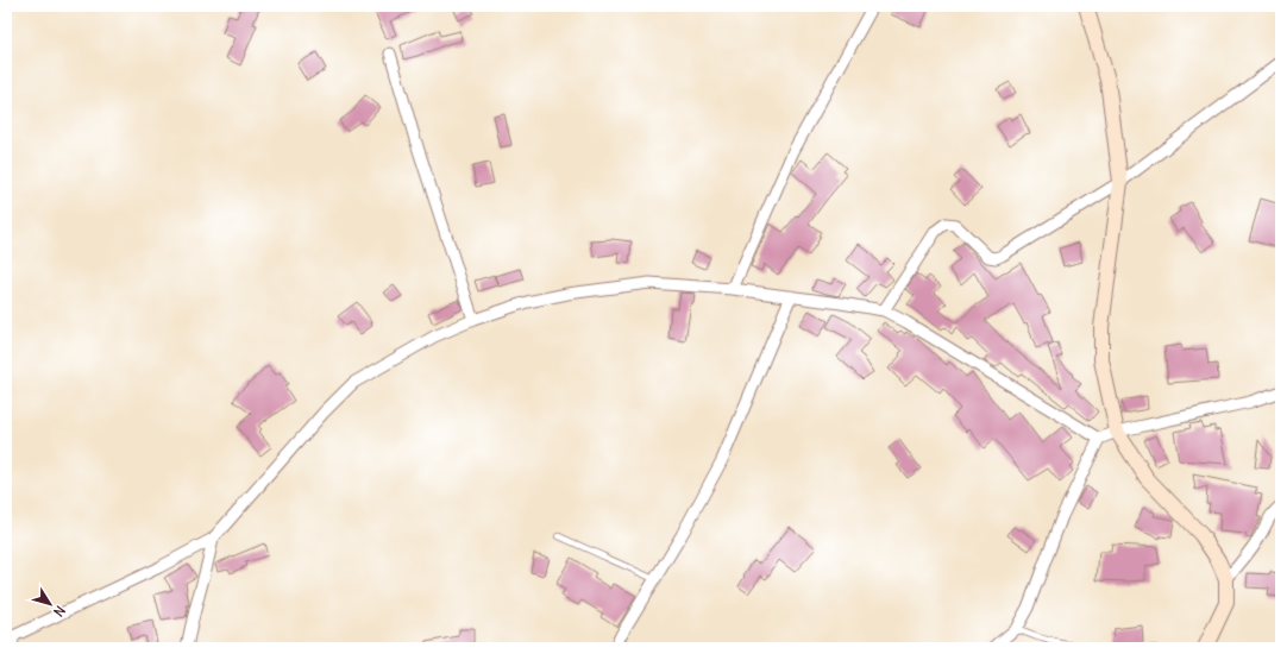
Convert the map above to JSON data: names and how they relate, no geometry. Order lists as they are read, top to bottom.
{
  "north": "bottom right"
}
